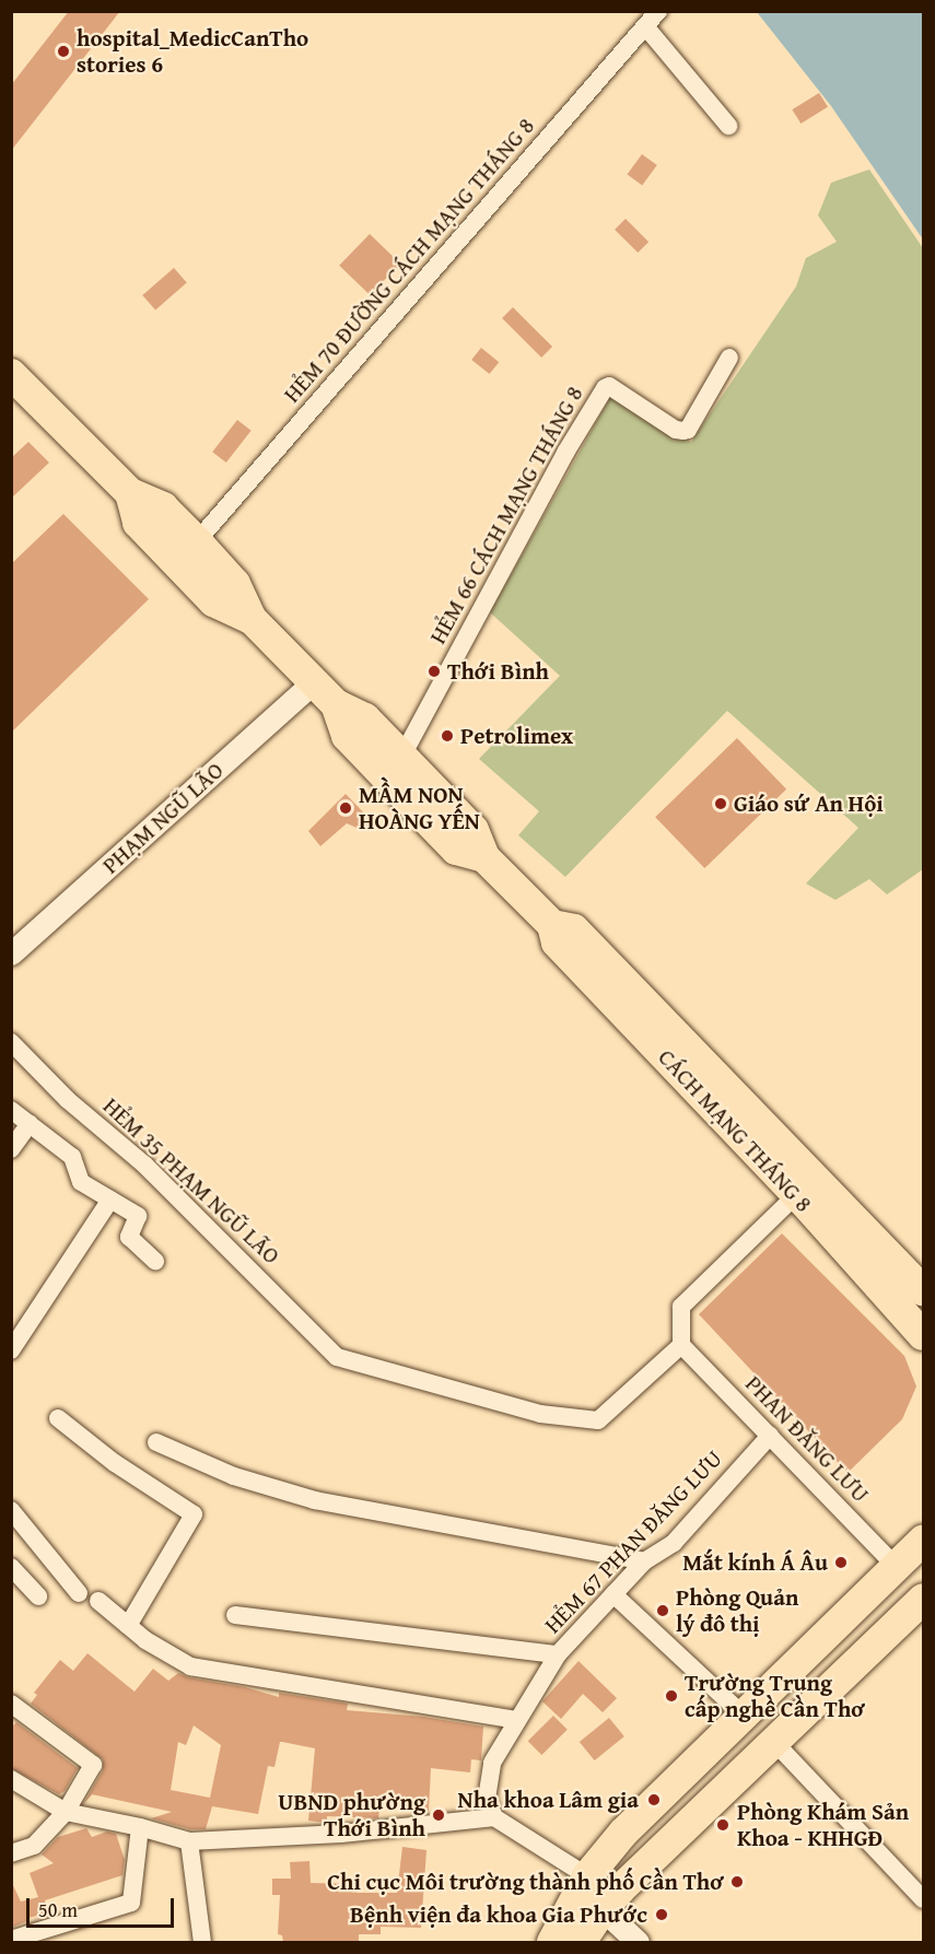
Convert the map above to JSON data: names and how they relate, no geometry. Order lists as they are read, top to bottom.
{
  "streets": {
    "highway": ["CÁCH MẠNG THÁNG 8"],
    "street": [
      "HẺM 70 ĐƯỜNG CÁCH MẠNG THÁNG 8",
      "HẺM 66 CÁCH MẠNG THÁNG 8",
      "PHẠM NGŨ LÃO",
      "HẺM 35 PHẠM NGŨ LÃO",
      "PHAN ĐĂNG LƯU",
      "HẺM 67 PHAN ĐĂNG LƯU"
    ]
  },
  "crossings": [
    ["HẺM 70 ĐƯỜNG CÁCH MẠNG THÁNG 8", "CÁCH MẠNG THÁNG 8"],
    ["HẺM 66 CÁCH MẠNG THÁNG 8", "CÁCH MẠNG THÁNG 8"],
    ["PHẠM NGŨ LÃO", "CÁCH MẠNG THÁNG 8"],
    ["HẺM 35 PHẠM NGŨ LÃO", "PHAN ĐĂNG LƯU"],
    ["PHAN ĐĂNG LƯU", "HẺM 67 PHAN ĐĂNG LƯU"]
  ],
  "places": [
    "hospital_MedicCanTho stories 6",
    "Thới Bình",
    "Petrolimex",
    "Giáo sứ An Hội",
    "MẦM NON HOÀNG YẾN",
    "Mắt kính Á Âu",
    "Phòng Quản lý đô thị",
    "Trường Trung cấp nghề Cần Thơ",
    "Nha khoa Lâm gia",
    "UBND phường Thới Bình",
    "Phòng Khám Sản Khoa - KHHGĐ",
    "Chi cục Môi trường thành phố Cần Thơ",
    "Bệnh viện đa khoa Gia Phước"
  ],
  "scale_bar": "50 m"
}
